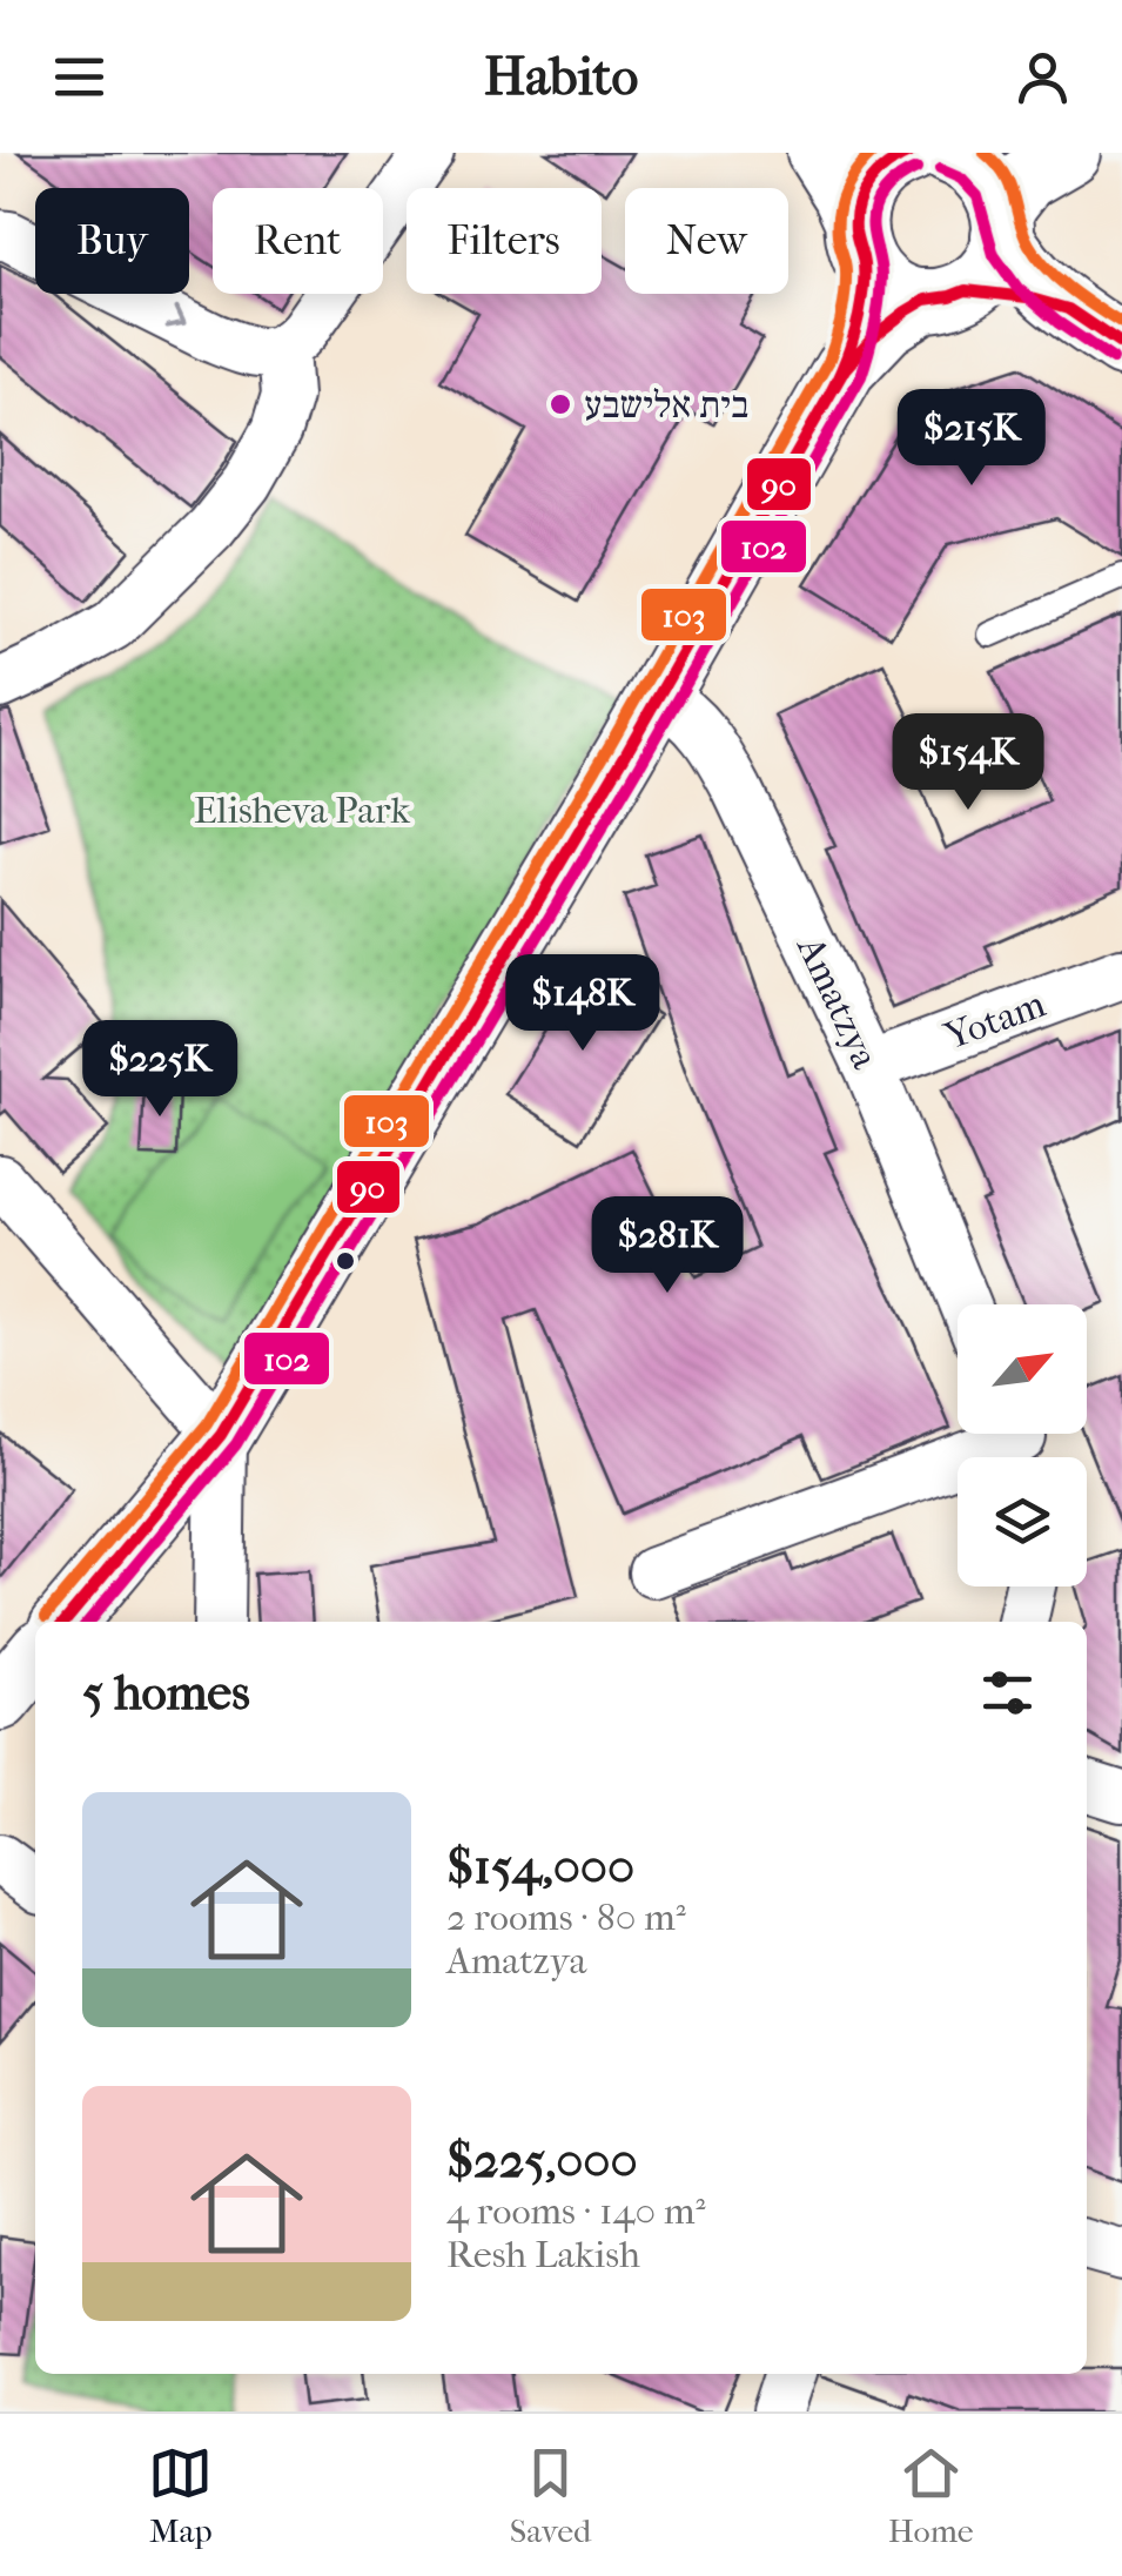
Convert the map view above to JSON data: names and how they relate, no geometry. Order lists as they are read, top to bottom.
{
  "streets": {
    "street": ["Amatzya", "Yotam"]
  },
  "crossings": [
    ["Amatzya", "Yotam"]
  ],
  "parks": ["Elisheva Park"],
  "places": ["בית אלישבע"],
  "lines": ["transit line 90", "transit line 103", "transit line 102"],
  "north": "top right",
  "page": {
    "header": "Habito",
    "chip": [
      "Buy",
      "Rent",
      "Filters",
      "New"
    ],
    "price": [
      "$215K",
      "$154K",
      "$148K",
      "$225K",
      "$281K"
    ],
    "heading": "5 homes",
    "list": [
      {
        "name": "$154,000",
        "note": "2 rooms · 80 m² · Amatzya"
      },
      {
        "name": "$225,000",
        "note": "4 rooms · 140 m² · Resh Lakish"
      }
    ],
    "tabs": ["Map", "Saved", "Home"]
  }
}
